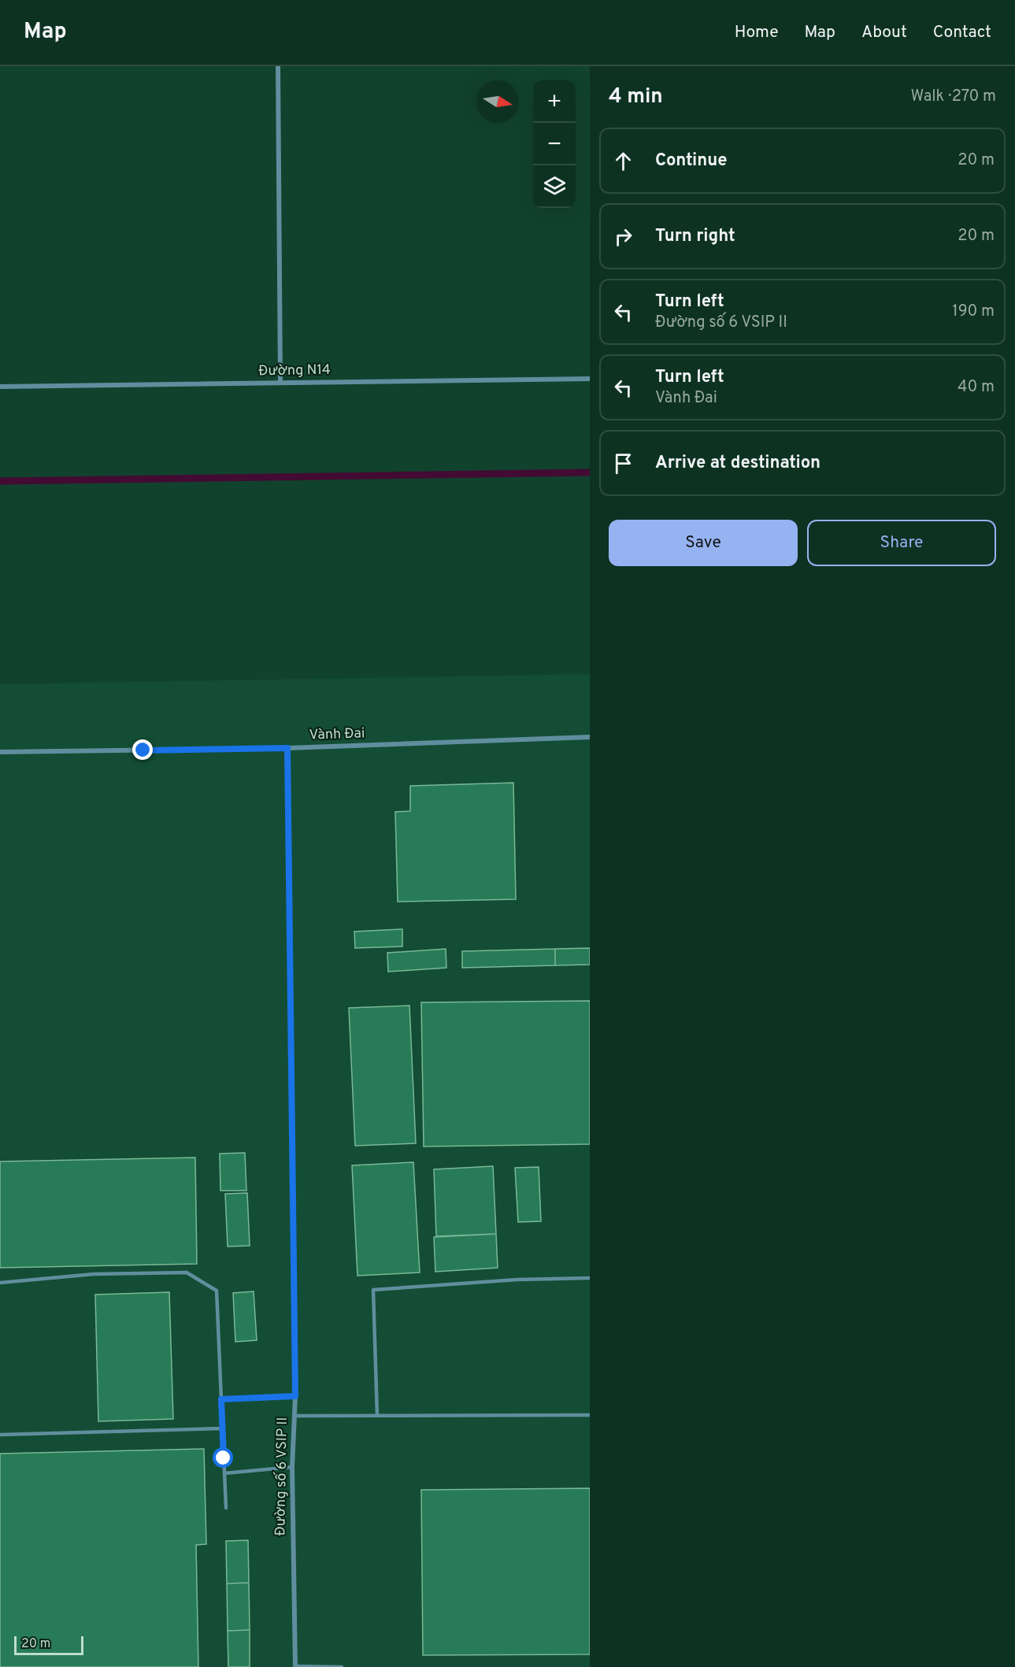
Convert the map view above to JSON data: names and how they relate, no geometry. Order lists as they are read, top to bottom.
{
  "streets": {
    "street": ["Đường N14", "Vành Đai", "Đường số 6 VSIP II"]
  },
  "crossings": [
    ["Vành Đai", "Đường số 6 VSIP II"]
  ],
  "scale_bar": "20 m",
  "north": "right",
  "page": {
    "header": "Map",
    "nav": [
      "Home",
      "Map",
      "About",
      "Contact"
    ],
    "heading": ["4 min", "Walk · 270 m"],
    "map_buttons": ["+", "−"],
    "list": [
      ["Continue", "20 m"],
      ["Turn right", "20 m"],
      ["Turn left", "Đường số 6 VSIP II", "190 m"],
      ["Turn left", "Vành Đai", "40 m"],
      "Arrive at destination"
    ],
    "buttons": ["Save", "Share"],
    "scale": "20 m"
  }
}
